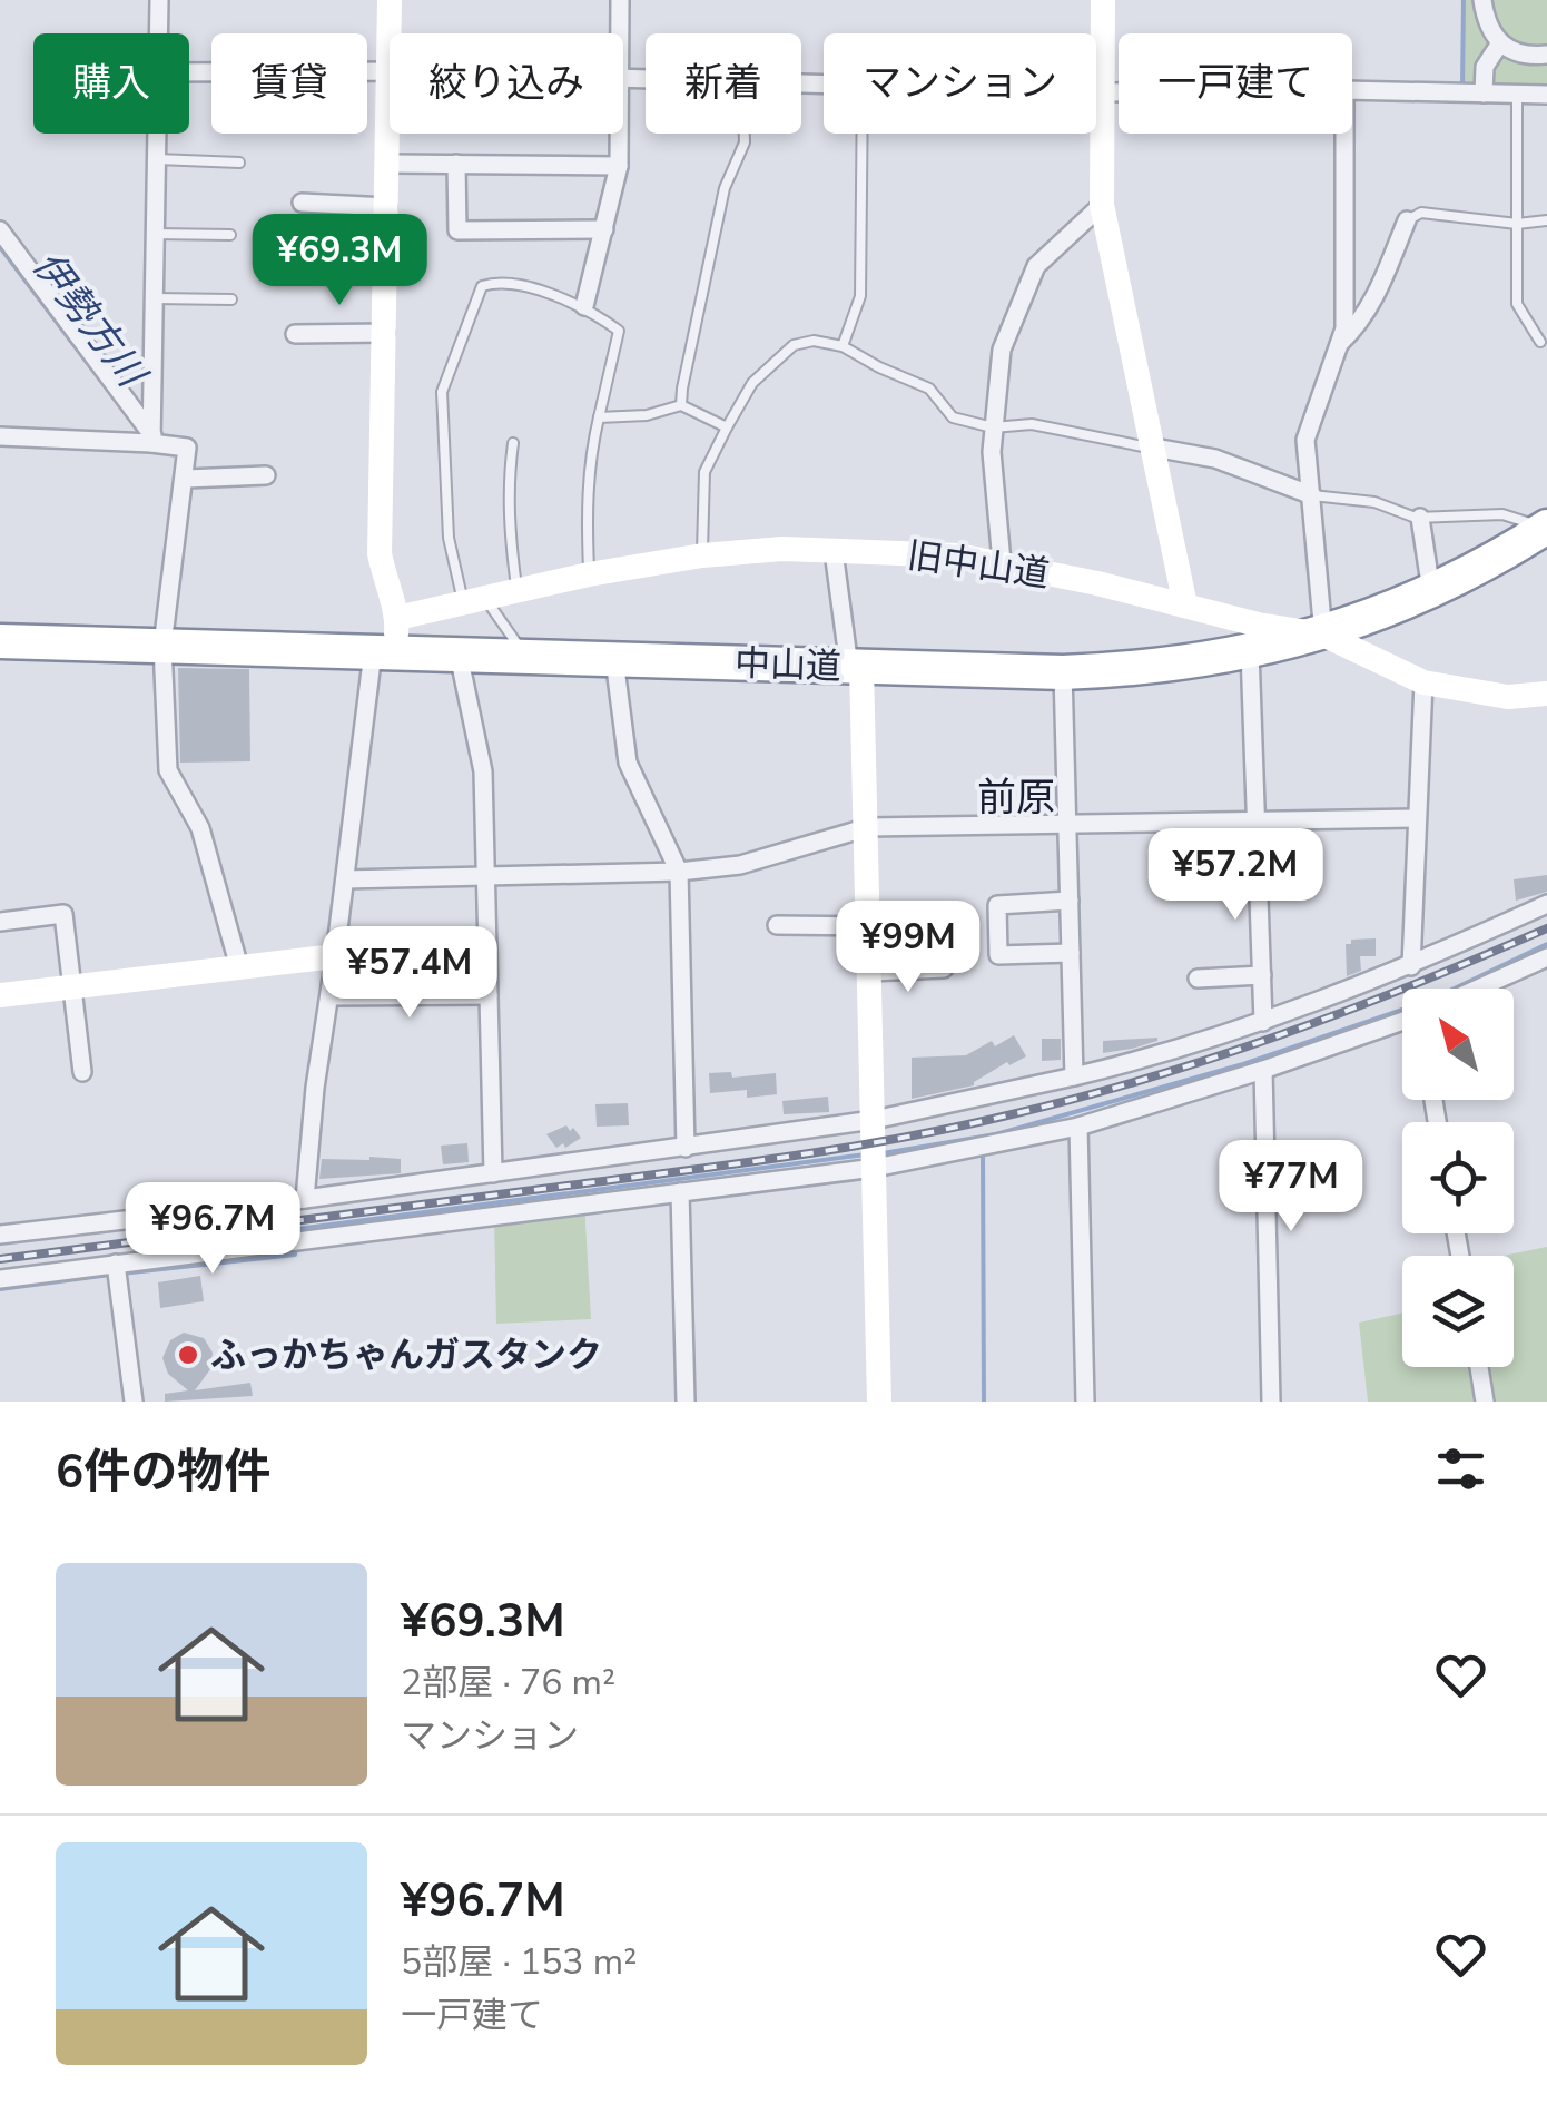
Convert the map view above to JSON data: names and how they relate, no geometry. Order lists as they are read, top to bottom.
{
  "streets": {
    "highway": ["中山道"],
    "street": ["旧中山道"]
  },
  "crossings": [
    ["旧中山道", "中山道"]
  ],
  "districts": ["前原"],
  "water": ["伊勢方川"],
  "places": ["ふっかちゃんガスタンク"],
  "north": "top left",
  "page": {
    "chip": [
      "購入",
      "賃貸",
      "絞り込み",
      "新着",
      "マンション",
      "一戸建て"
    ],
    "price": [
      "¥69.3M",
      "¥57.2M",
      "¥99M",
      "¥57.4M",
      "¥77M",
      "¥96.7M"
    ],
    "heading": "6件の物件",
    "list": [
      {
        "name": "¥69.3M",
        "note": "2部屋 · 76 m² · マンション"
      },
      {
        "name": "¥96.7M",
        "note": "5部屋 · 153 m² · 一戸建て"
      }
    ]
  }
}
